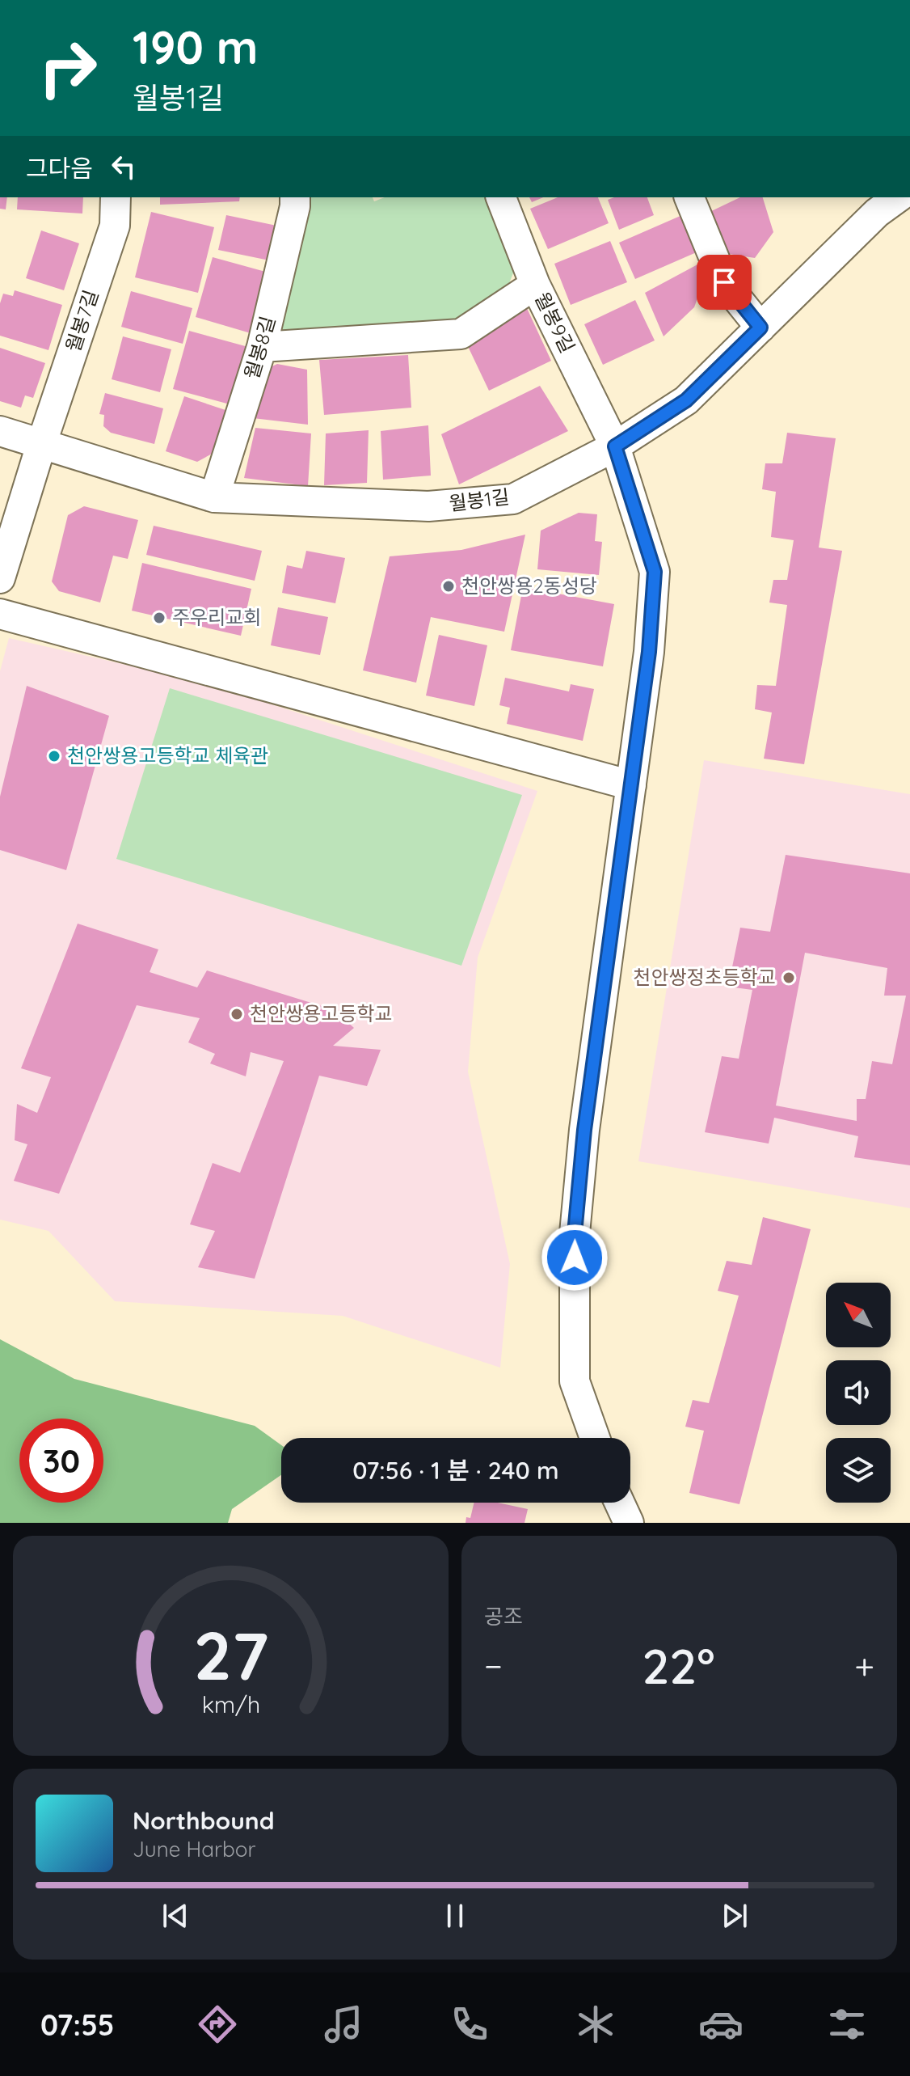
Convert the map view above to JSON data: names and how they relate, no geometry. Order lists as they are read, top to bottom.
{
  "streets": {
    "street": [
      "월봉7길",
      "월봉9길",
      "월봉8길",
      "월봉1길"
    ]
  },
  "crossings": [
    ["월봉7길", "월봉1길"],
    ["월봉9길", "월봉1길"],
    ["월봉8길", "월봉1길"]
  ],
  "places": [
    "천안쌍용2동성당",
    "주우리교회",
    "천안쌍용고등학교 체육관",
    "천안쌍정초등학교",
    "천안쌍용고등학교"
  ],
  "north": "top left",
  "page": {
    "turn": ["190 m", "월봉1길"],
    "then": "그다음",
    "limit": "30",
    "trip": "07:56 · 1 분 · 240 m",
    "tile": "공조",
    "heat": ["−", "22°", "+"],
    "song": ["Northbound", "June Harbor"],
    "tabs": "07:55",
    "gauge": ["27", "km/h"]
  }
}
